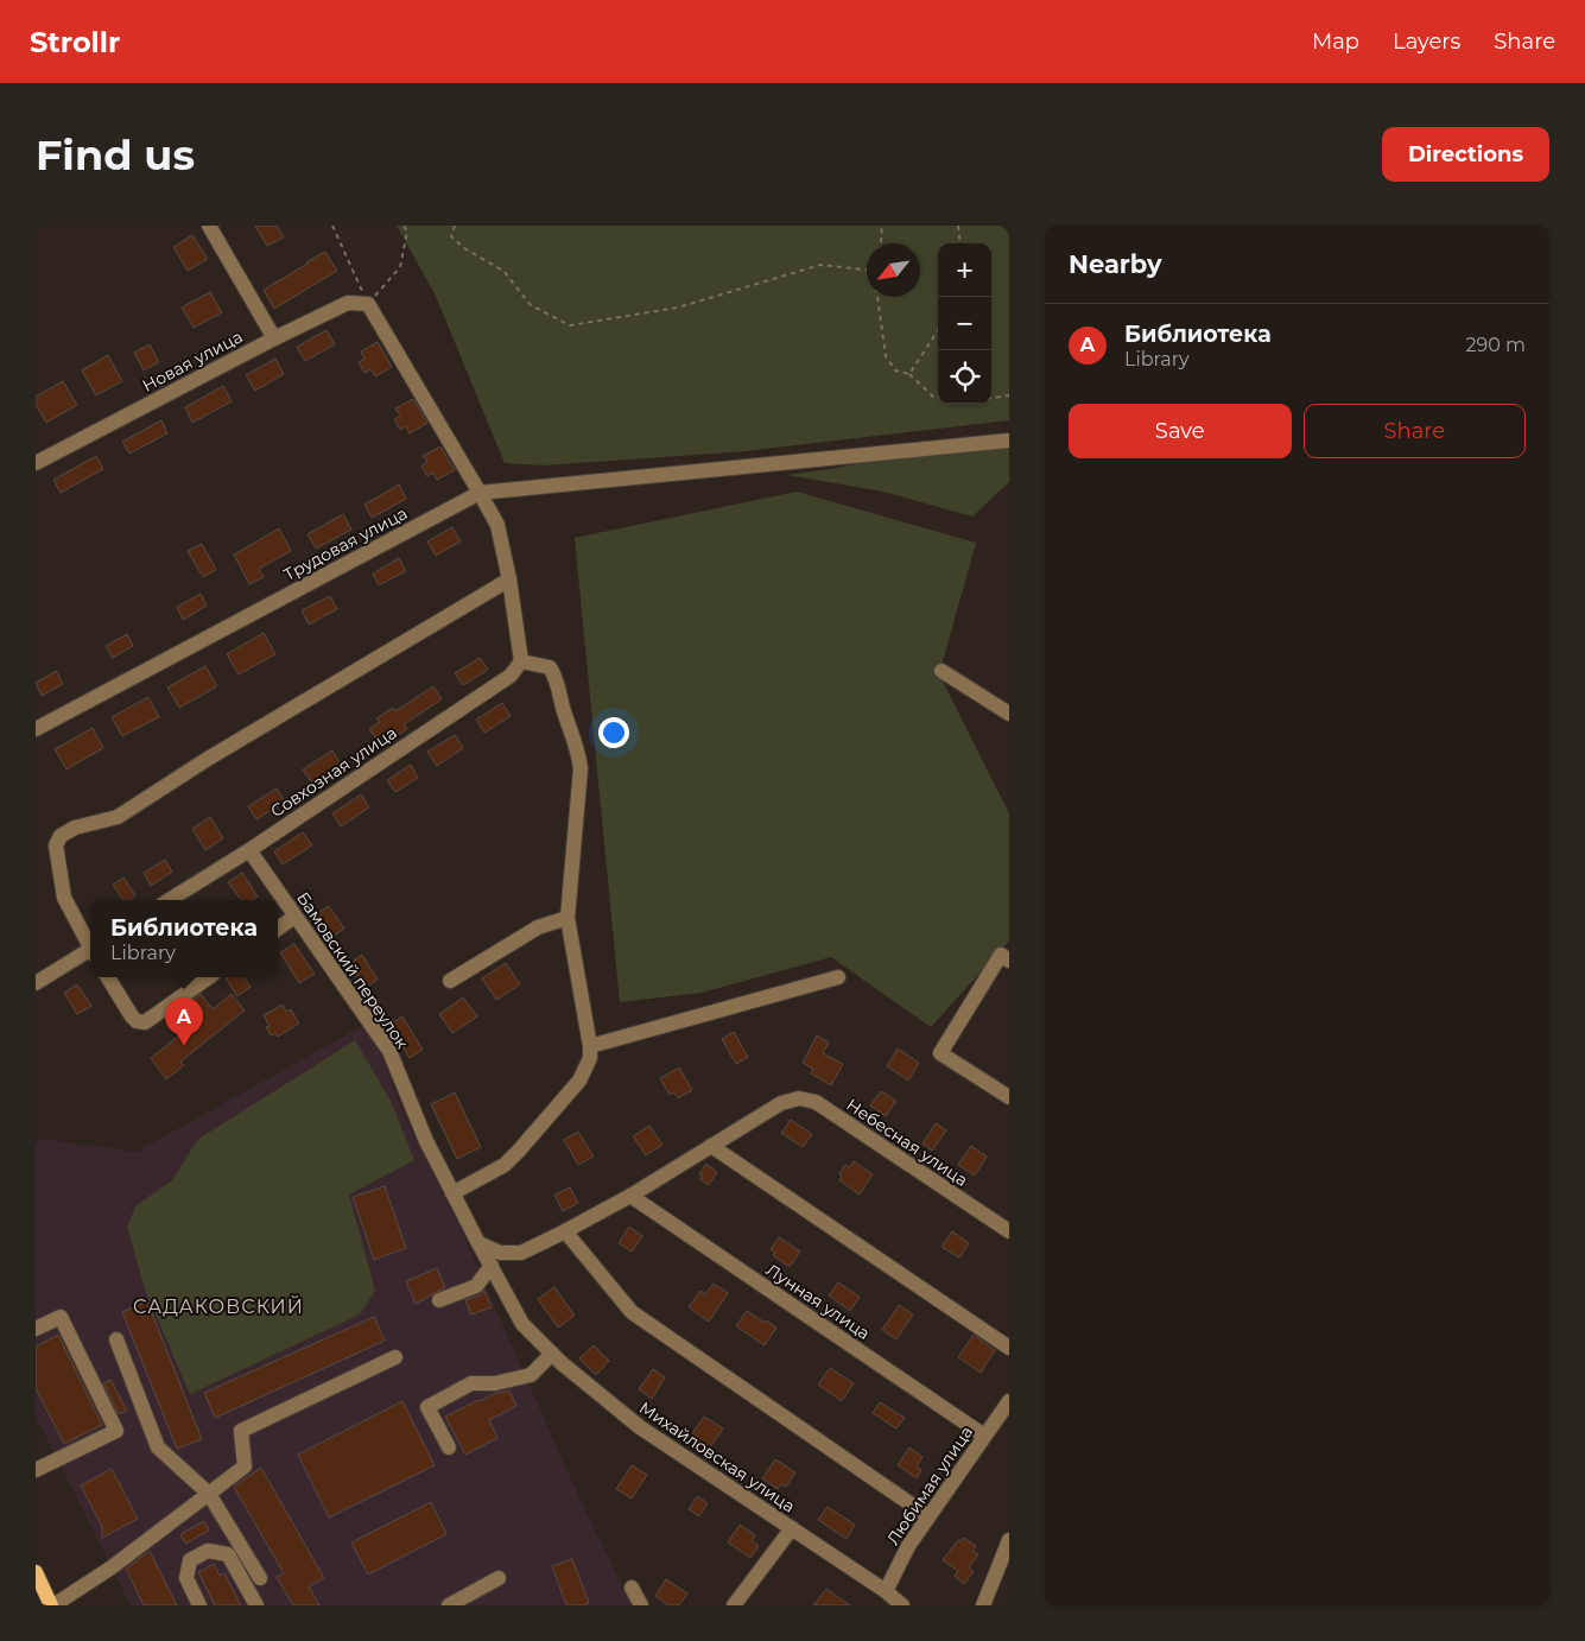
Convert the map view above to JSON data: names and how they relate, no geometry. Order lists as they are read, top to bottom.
{
  "streets": {
    "street": [
      "Новая улица",
      "Трудовая улица",
      "Совхозная улица",
      "Бамовский переулок",
      "Небесная улица",
      "Лунная улица",
      "Михайловская улица",
      "Любимая улица"
    ]
  },
  "crossings": [
    ["Совхозная улица", "Бамовский переулок"],
    ["Бамовский переулок", "Михайловская улица"],
    ["Лунная улица", "Любимая улица"],
    ["Михайловская улица", "Любимая улица"]
  ],
  "districts": ["САДАКОВСКИЙ"],
  "north": "bottom left",
  "page": {
    "header": "Strollr",
    "nav": ["Map", "Layers", "Share"],
    "buttons": [
      "Directions",
      ["Save", "Share"]
    ],
    "title": "Find us",
    "heading": "Nearby",
    "map_buttons": ["+", "−"],
    "list": [
      {
        "mark": "A",
        "name": "Библиотека",
        "note": "Library",
        "value": "290 m"
      }
    ],
    "popup": ["Библиотека", "Library"],
    "pins": "A"
  }
}
